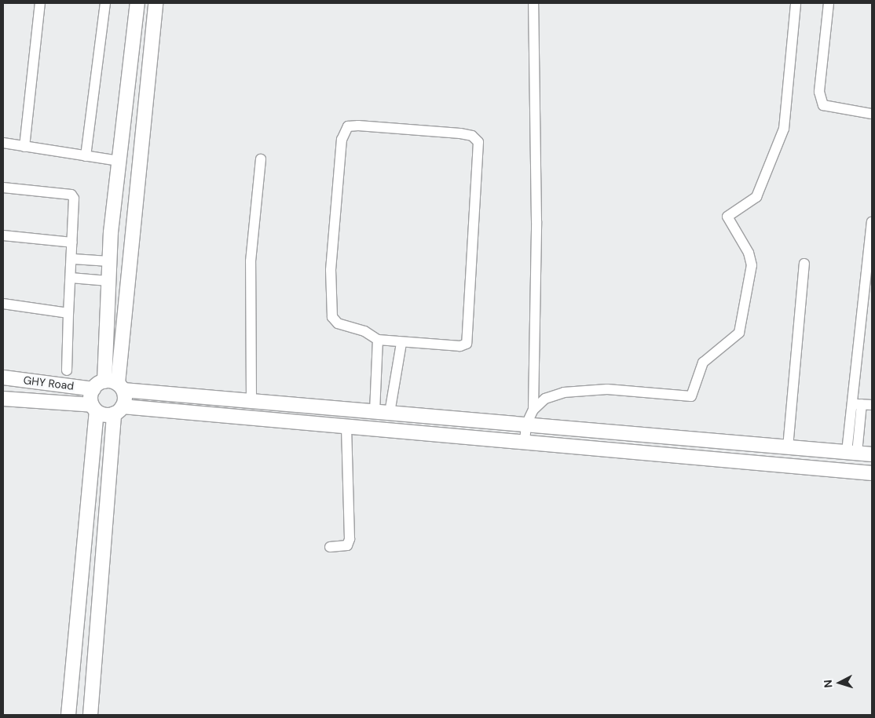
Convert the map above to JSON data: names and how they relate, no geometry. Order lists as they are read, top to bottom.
{
  "streets": {
    "street": ["GHY Road"]
  },
  "north": "left"
}
